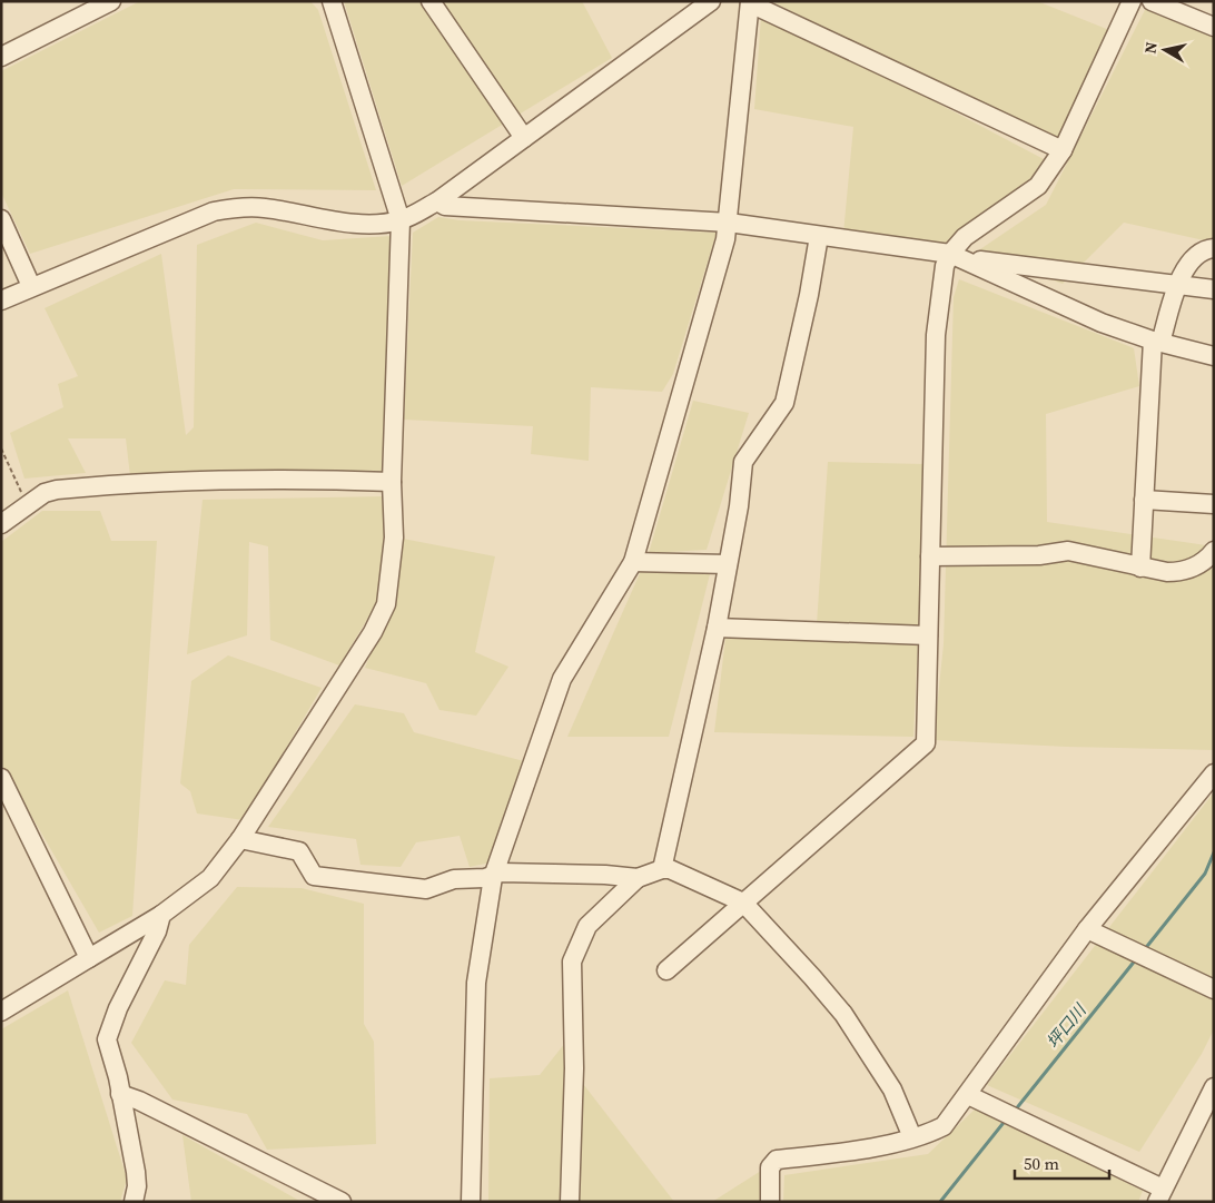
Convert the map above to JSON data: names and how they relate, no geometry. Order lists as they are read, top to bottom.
{
  "water": ["坪口川"],
  "scale_bar": "50 m",
  "north": "left"
}
